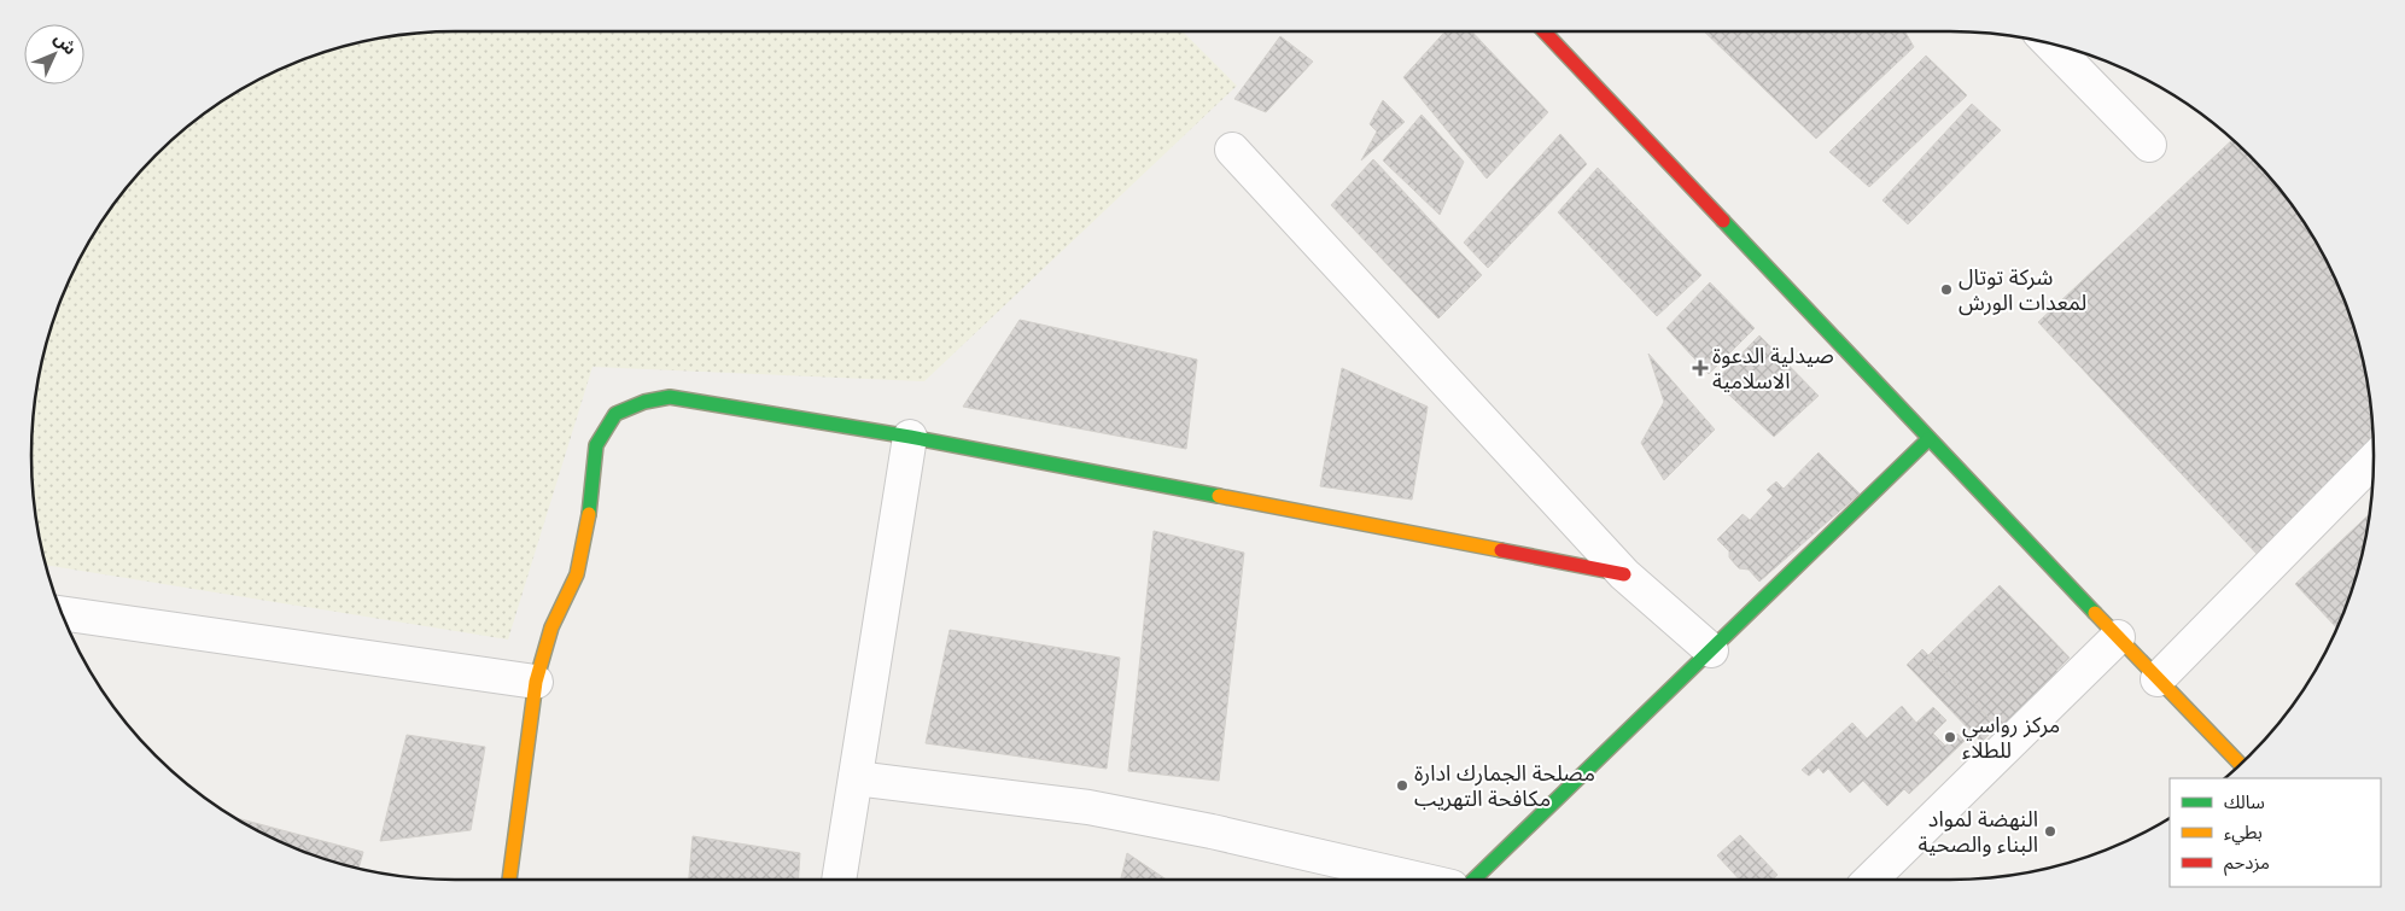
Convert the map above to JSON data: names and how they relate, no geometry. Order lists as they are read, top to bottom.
{
  "places": {
    "other": [
      "شركة توتال لمعدات الورش",
      "مركز رواسي للطلاء",
      "مصلحة الجمارك ادارة مكافحة التهريب",
      "النهضة لمواد البناء والصحية"
    ],
    "health": ["صيدلية الدعوة الاسلامية"]
  },
  "legend": ["سالك", "بطيء", "مزدحم"],
  "north": "top right"
}
